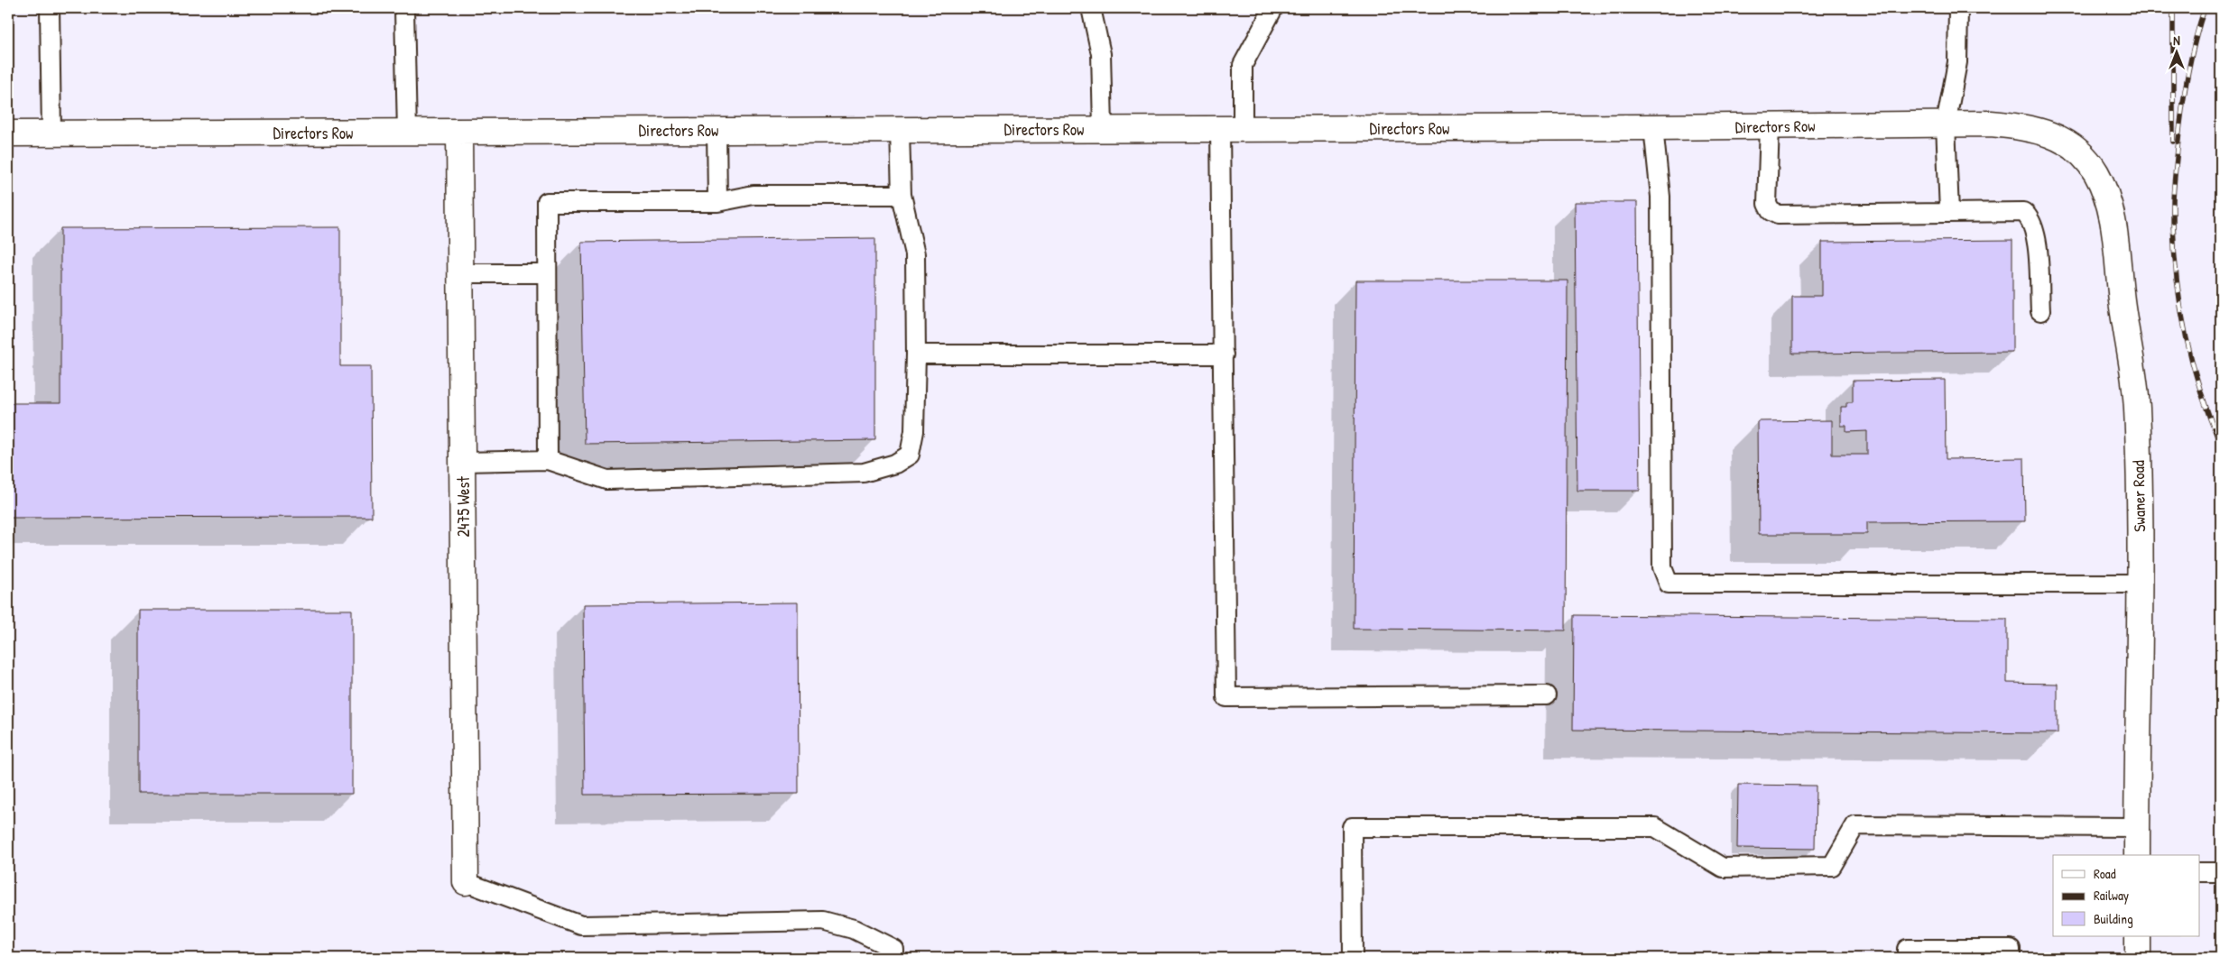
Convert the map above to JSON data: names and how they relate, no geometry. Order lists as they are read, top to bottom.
{
  "streets": {
    "street": ["Directors Row", "Swaner Road", "2475 West"]
  },
  "crossings": [
    ["Directors Row", "Swaner Road"],
    ["Directors Row", "2475 West"]
  ],
  "legend": ["Road", "Railway", "Building"],
  "north": "top"
}
